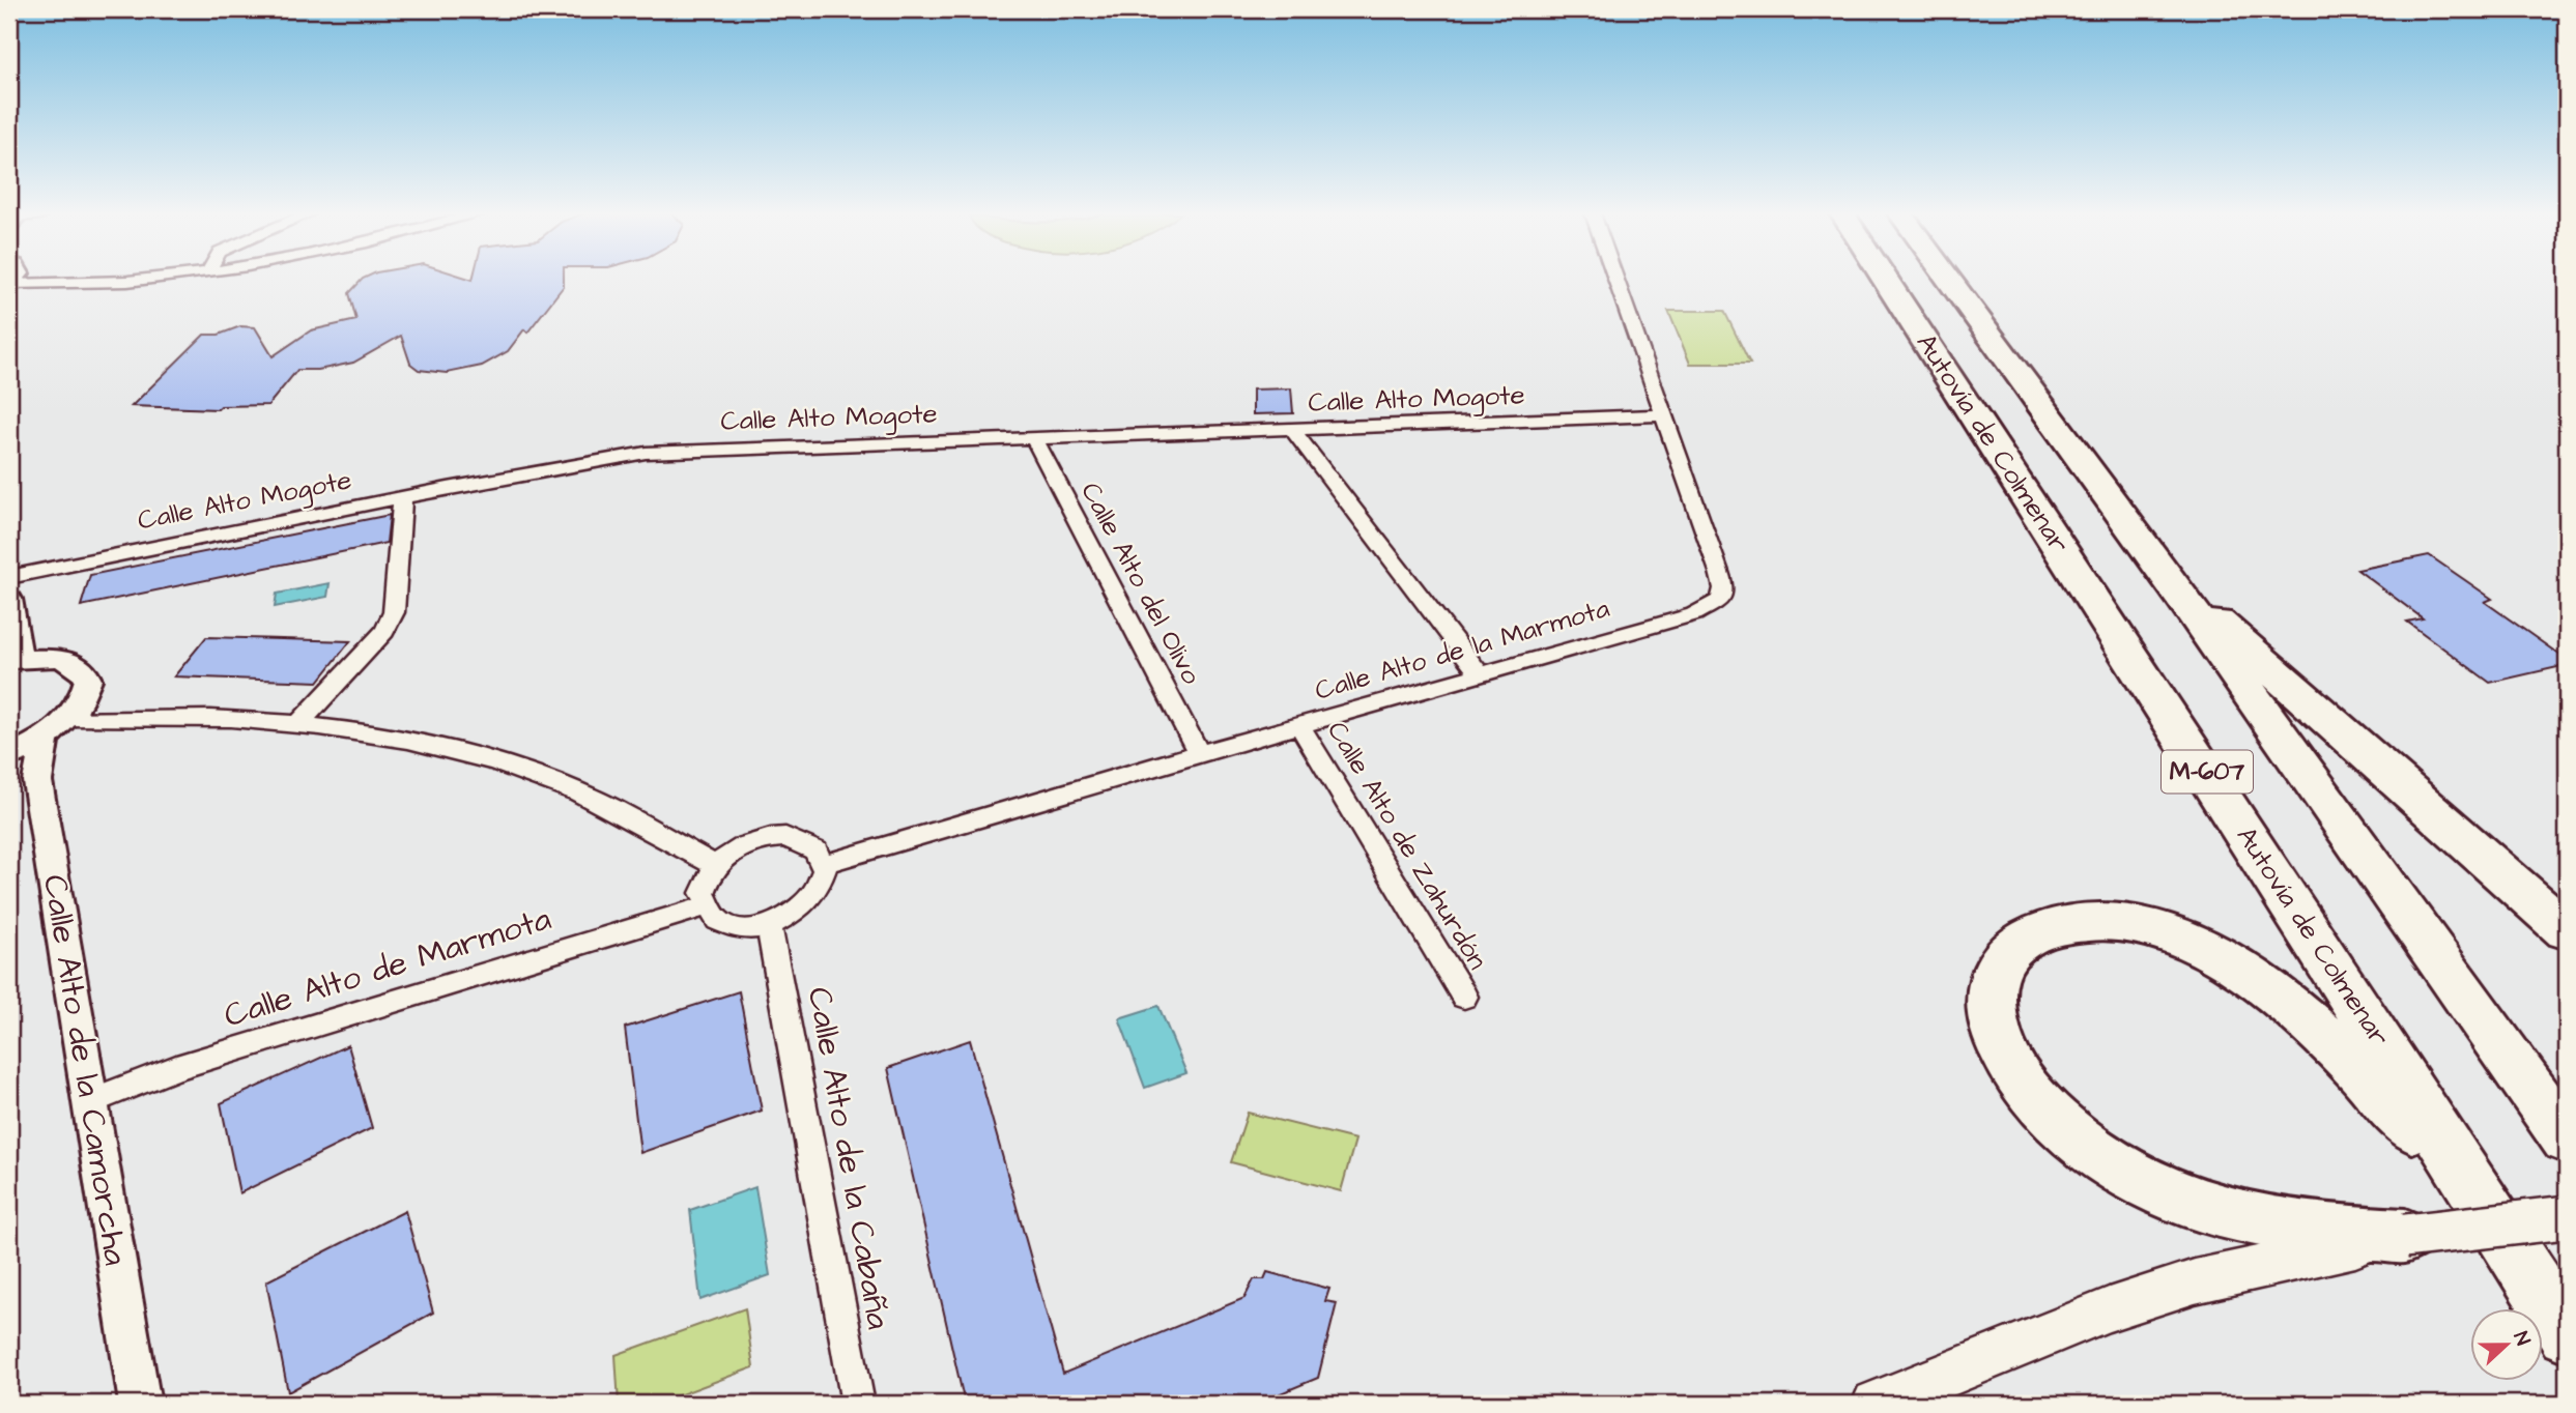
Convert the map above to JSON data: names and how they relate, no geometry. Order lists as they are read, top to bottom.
{
  "streets": {
    "highway": ["Autovía de Colmenar", "M-607"],
    "street": [
      "Calle Alto Mogote",
      "Calle Alto del Olivo",
      "Calle Alto de la Marmota",
      "Calle Alto de Zahurdón",
      "Calle Alto de Marmota",
      "Calle Alto de la Camorcha",
      "Calle Alto de la Cabaña"
    ]
  },
  "crossings": [
    ["Calle Alto Mogote", "Calle Alto del Olivo"],
    ["Calle Alto Mogote", "Calle Alto de la Marmota"],
    ["Calle Alto del Olivo", "Calle Alto de la Marmota"],
    ["Calle Alto de la Marmota", "Calle Alto de Zahurdón"],
    ["Calle Alto de la Marmota", "Calle Alto de Marmota"],
    ["Calle Alto de la Marmota", "Calle Alto de la Cabaña"],
    ["Calle Alto de Marmota", "Calle Alto de la Camorcha"],
    ["Calle Alto de Marmota", "Calle Alto de la Cabaña"]
  ],
  "north": "right"
}
